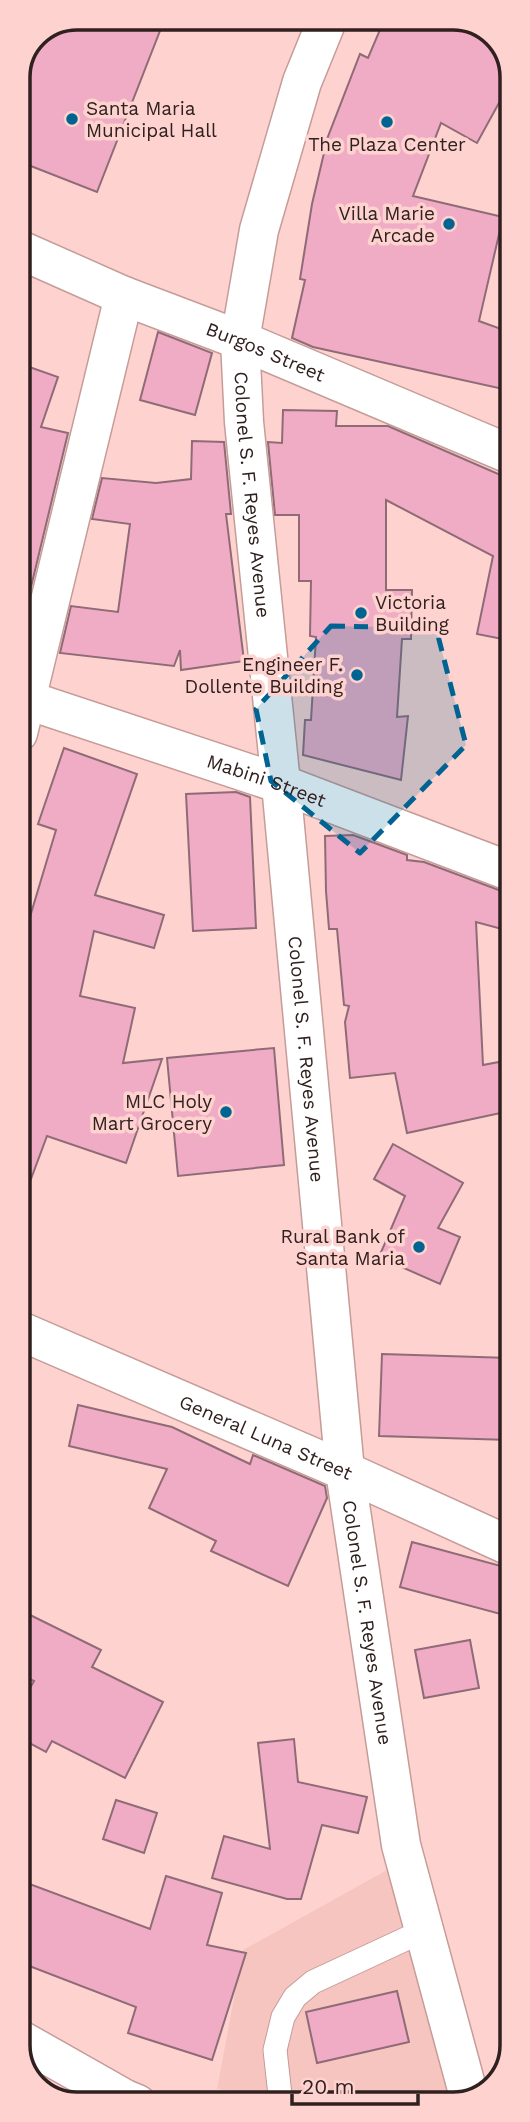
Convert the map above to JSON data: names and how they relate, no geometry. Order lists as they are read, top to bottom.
{
  "streets": {
    "street": [
      "Burgos Street",
      "Colonel S. F. Reyes Avenue",
      "Mabini Street",
      "General Luna Street"
    ]
  },
  "crossings": [
    ["Burgos Street", "Colonel S. F. Reyes Avenue"],
    ["Colonel S. F. Reyes Avenue", "Mabini Street"],
    ["Colonel S. F. Reyes Avenue", "General Luna Street"]
  ],
  "places": [
    "Santa Maria Municipal Hall",
    "The Plaza Center",
    "Villa Marie Arcade",
    "Victoria Building",
    "Engineer F. Dollente Building",
    "MLC Holy Mart Grocery",
    "Rural Bank of Santa Maria"
  ],
  "scale_bar": "20 m"
}
